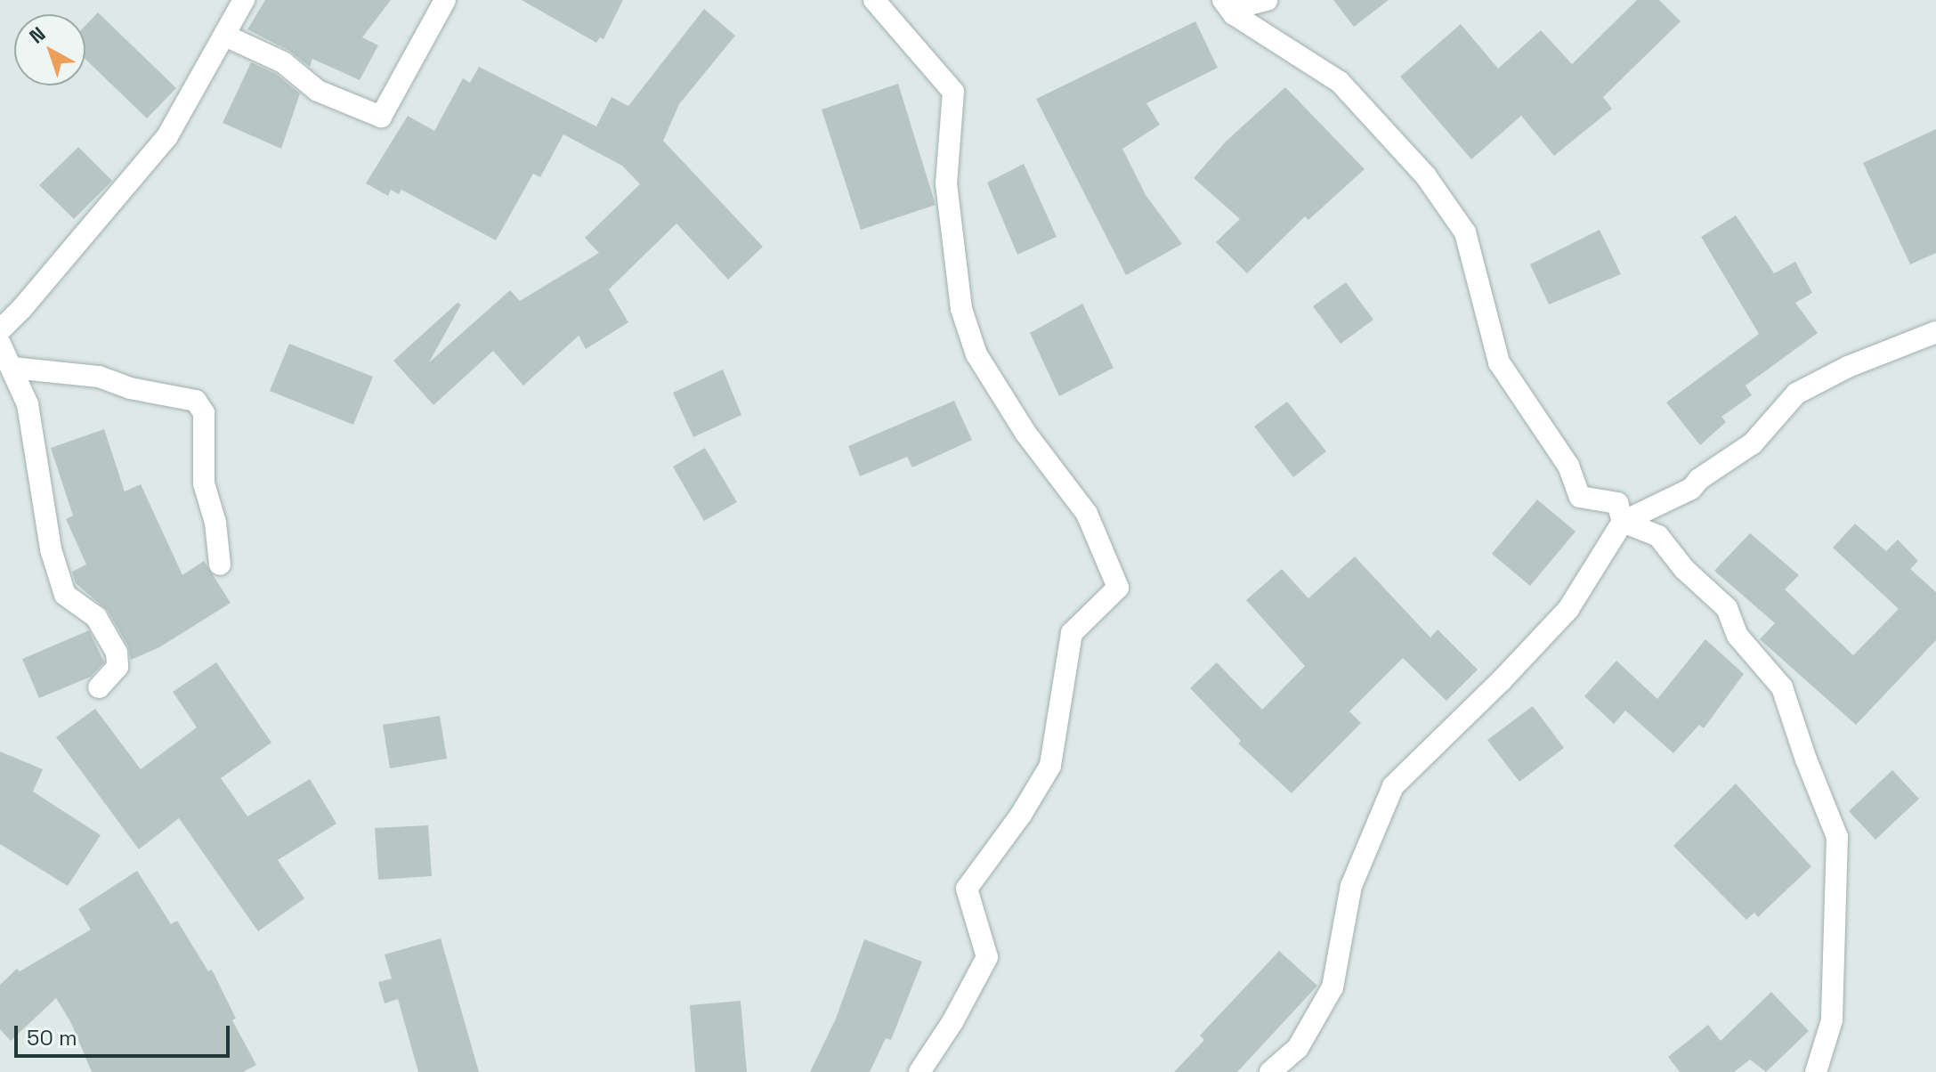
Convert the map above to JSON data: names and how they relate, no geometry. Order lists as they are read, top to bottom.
{
  "scale_bar": "50 m",
  "north": "top left"
}
